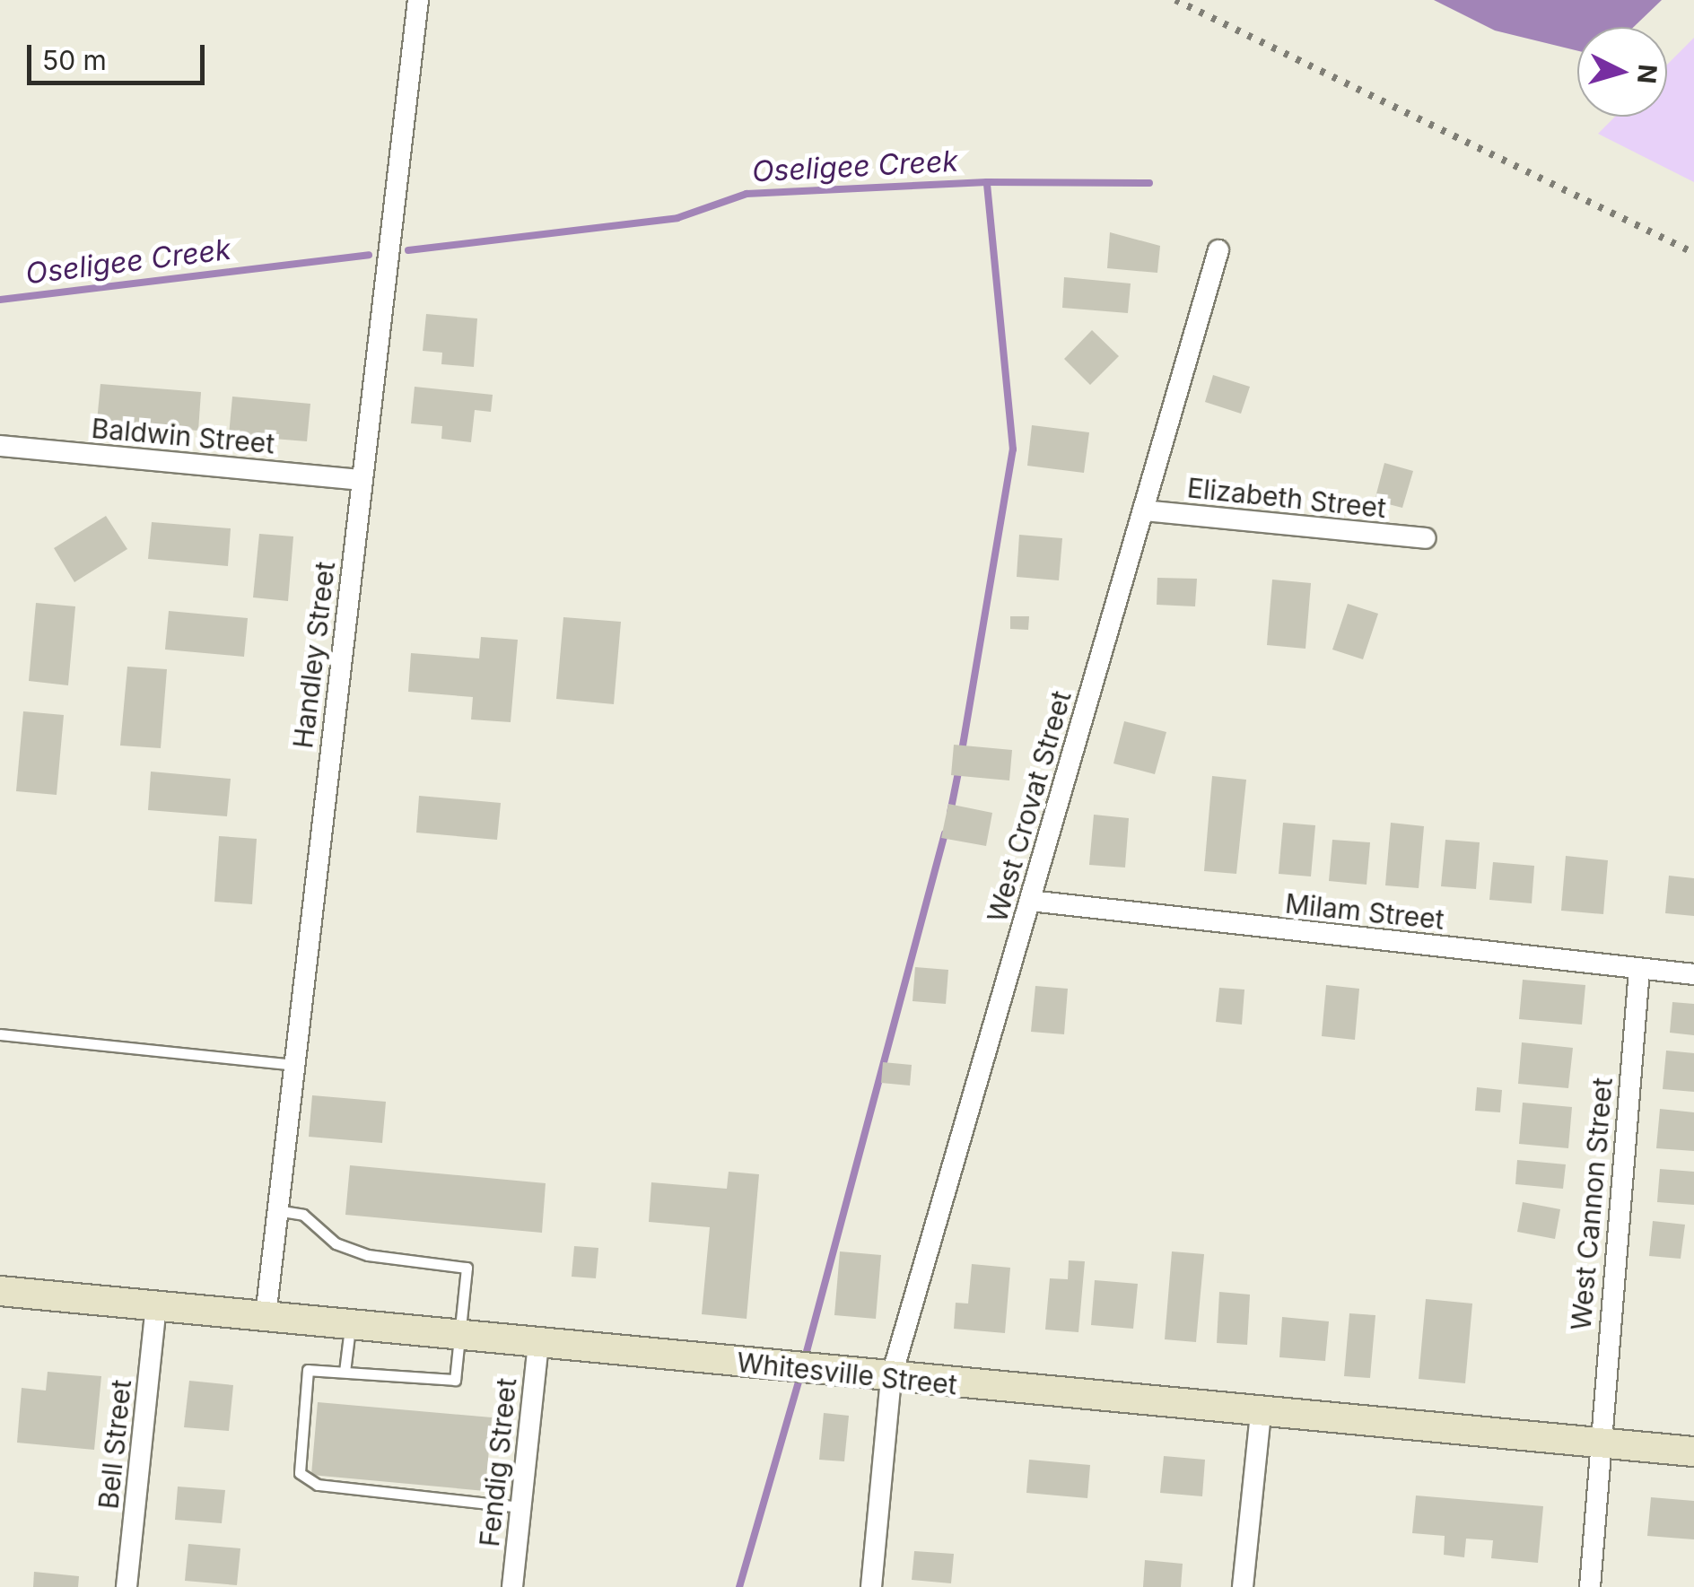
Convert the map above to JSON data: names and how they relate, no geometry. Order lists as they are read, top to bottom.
{
  "streets": {
    "main road": ["Whitesville Street"],
    "street": [
      "Baldwin Street",
      "Elizabeth Street",
      "Handley Street",
      "West Crovat Street",
      "Milam Street",
      "West Cannon Street",
      "Bell Street",
      "Fendig Street"
    ]
  },
  "crossings": [
    ["Baldwin Street", "Handley Street"],
    ["Elizabeth Street", "West Crovat Street"],
    ["Handley Street", "Whitesville Street"],
    ["West Crovat Street", "Milam Street"],
    ["West Crovat Street", "Whitesville Street"],
    ["Milam Street", "West Cannon Street"],
    ["West Cannon Street", "Whitesville Street"],
    ["Whitesville Street", "Bell Street"],
    ["Whitesville Street", "Fendig Street"]
  ],
  "water": ["Oseligee Creek"],
  "scale_bar": "50 m",
  "north": "right"
}
